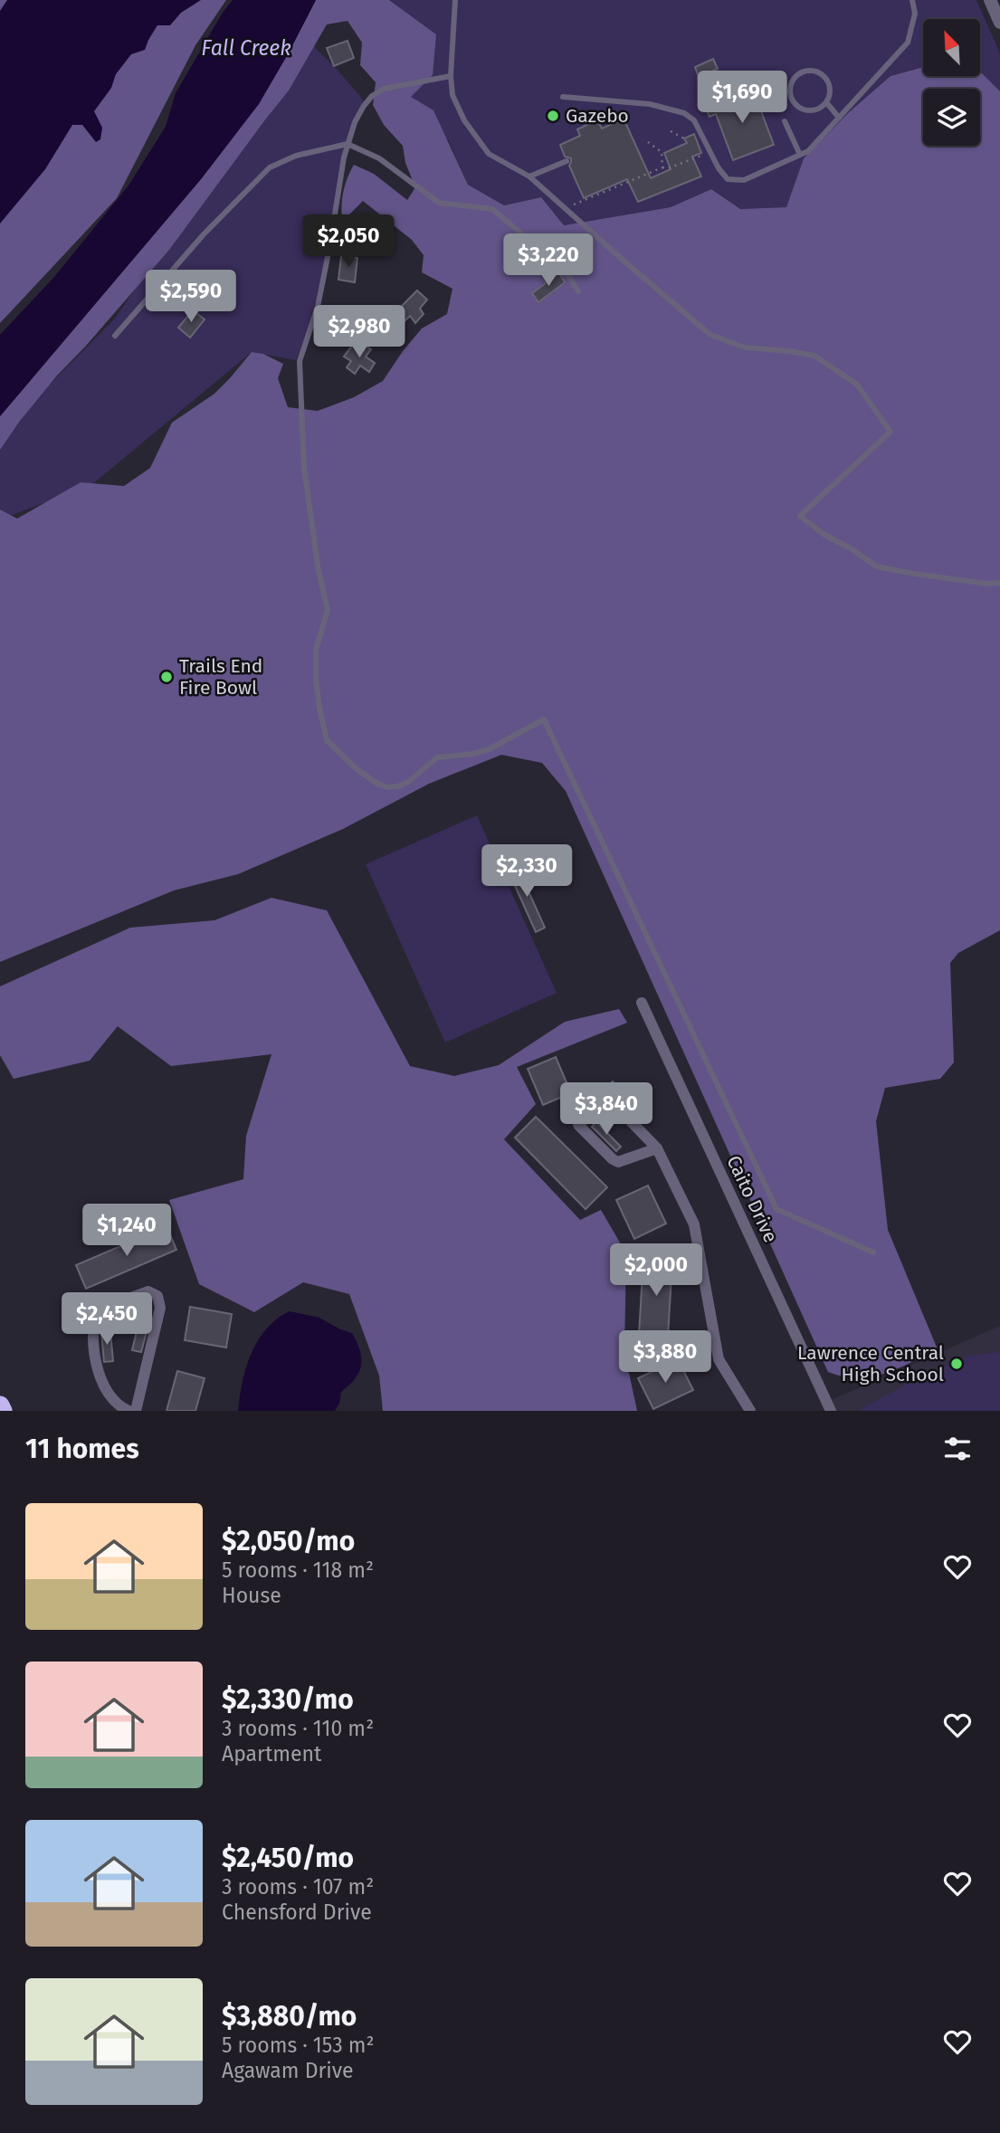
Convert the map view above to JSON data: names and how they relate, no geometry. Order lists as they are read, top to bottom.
{
  "streets": {
    "street": ["Caito Drive"]
  },
  "water": ["Fall Creek"],
  "places": ["Gazebo", "Trails End Fire Bowl", "Lawrence Central High School"],
  "north": "top left",
  "page": {
    "price": [
      "$1,690",
      "$2,050",
      "$3,220",
      "$2,590",
      "$2,980",
      "$2,330",
      "$3,840",
      "$1,240",
      "$2,000",
      "$2,450",
      "$3,880"
    ],
    "heading": "11 homes",
    "list": [
      {
        "name": "$2,050/mo",
        "note": "5 rooms · 118 m² · House"
      },
      {
        "name": "$2,330/mo",
        "note": "3 rooms · 110 m² · Apartment"
      },
      {
        "name": "$2,450/mo",
        "note": "3 rooms · 107 m² · Chensford Drive"
      },
      {
        "name": "$3,880/mo",
        "note": "5 rooms · 153 m² · Agawam Drive"
      }
    ]
  }
}
